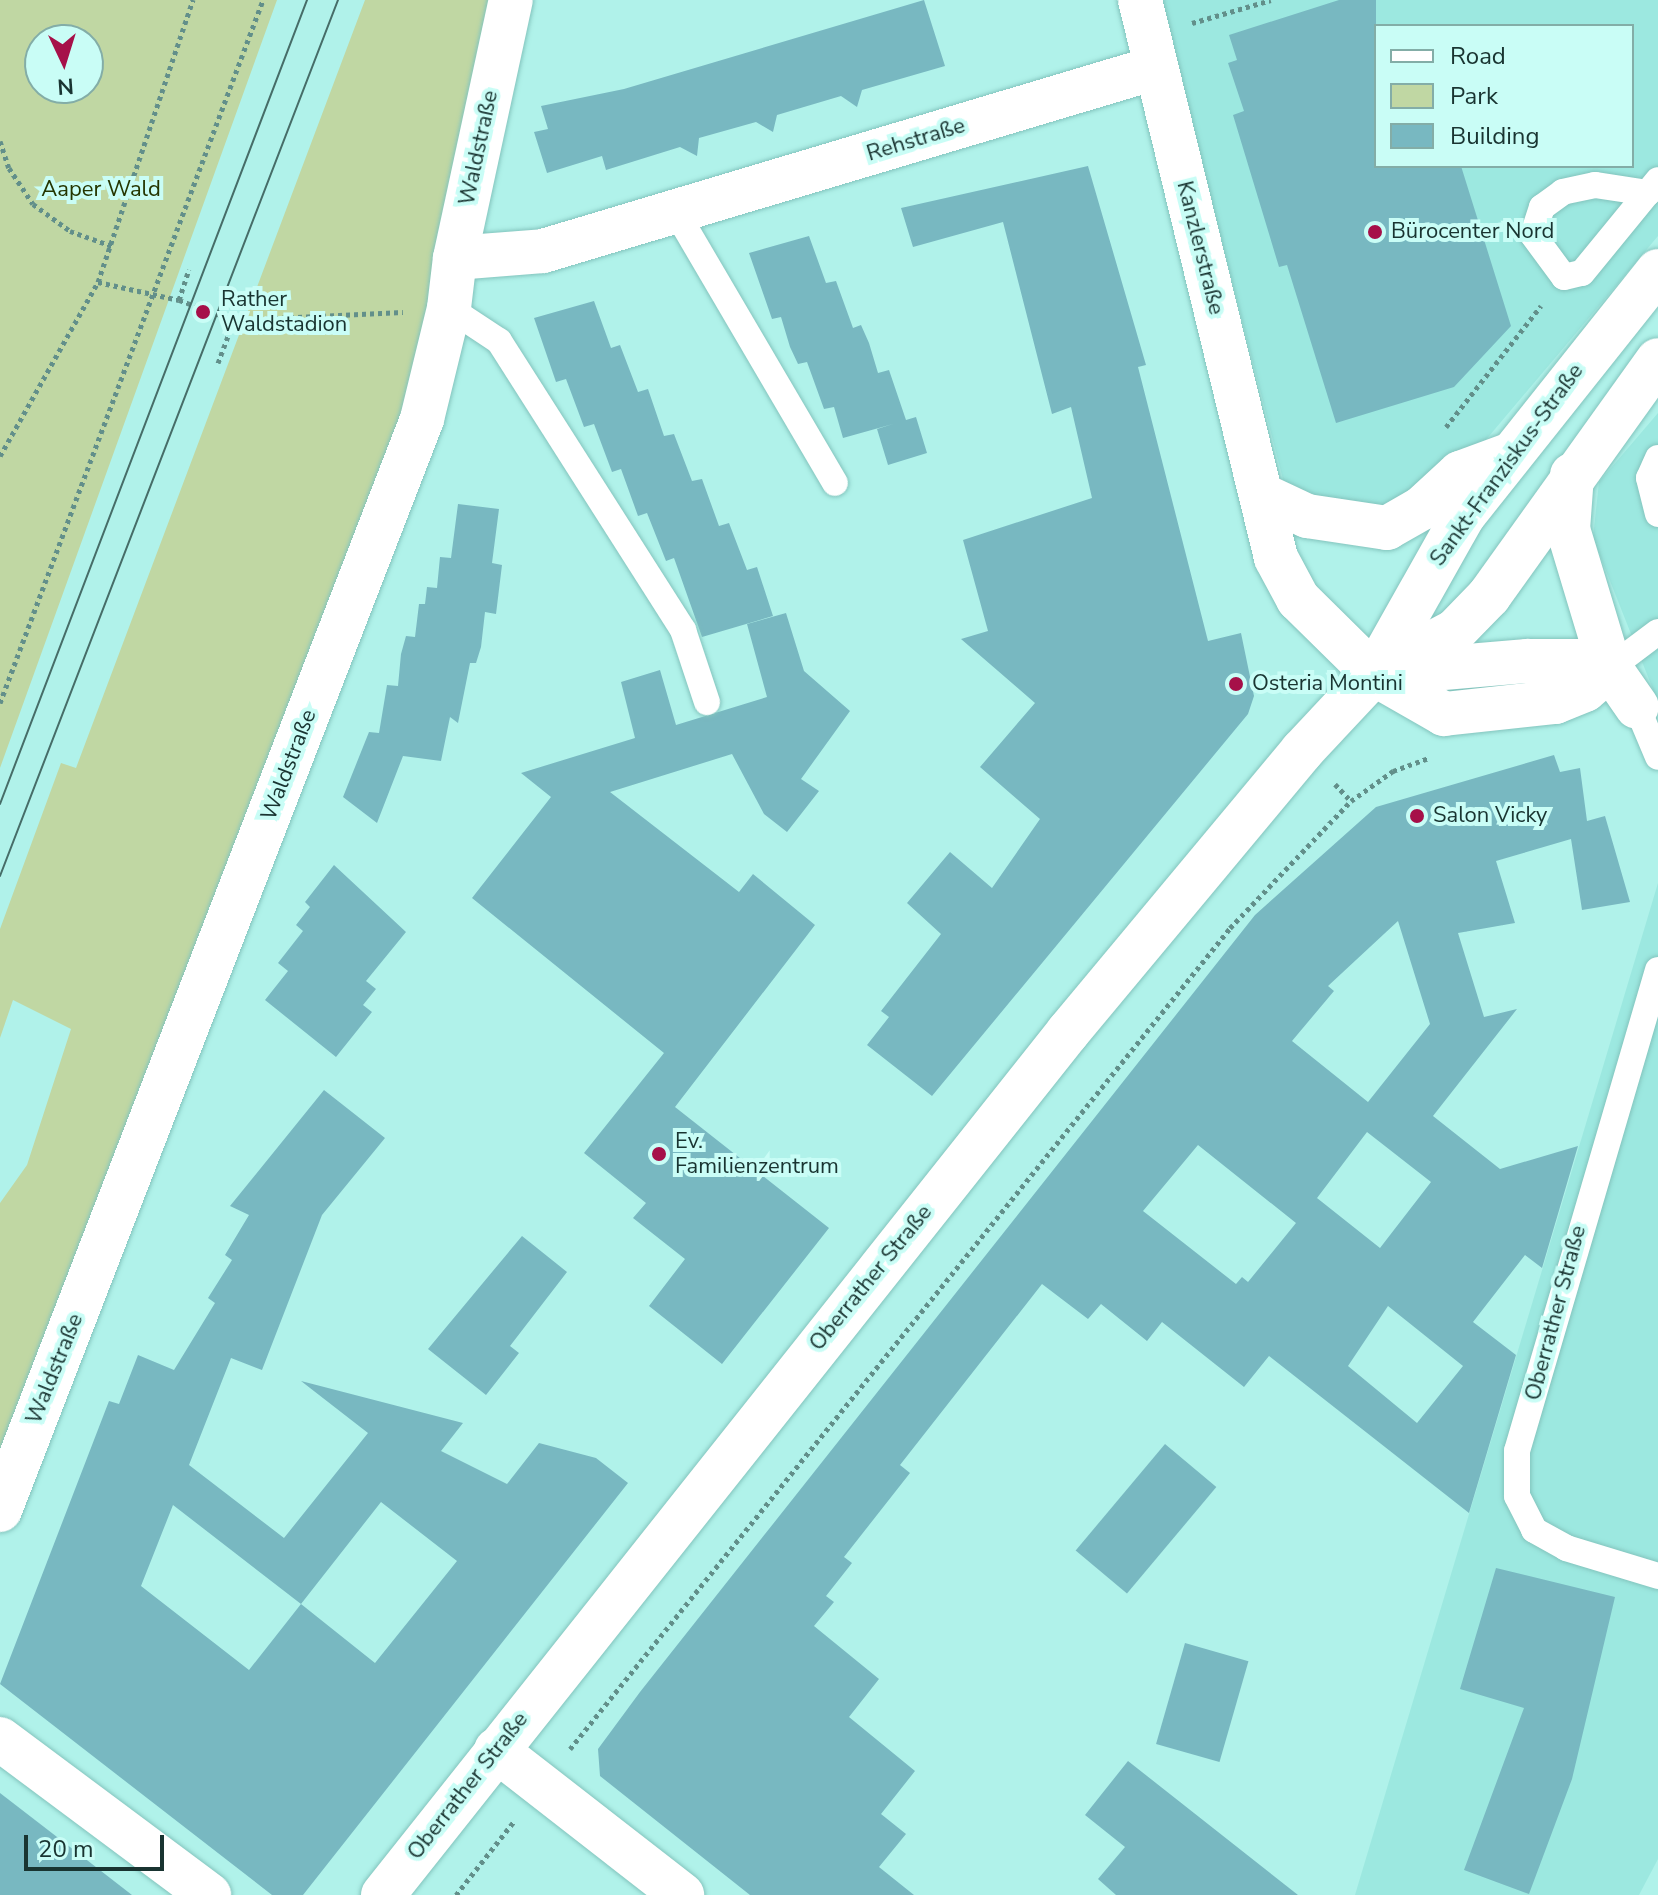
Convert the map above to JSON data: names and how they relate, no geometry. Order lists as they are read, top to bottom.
{
  "streets": {
    "street": [
      "Rehstraße",
      "Waldstraße",
      "Kanzlerstraße",
      "Sankt-Franziskus-Straße",
      "Oberrather Straße"
    ]
  },
  "crossings": [
    ["Rehstraße", "Waldstraße"],
    ["Rehstraße", "Kanzlerstraße"],
    ["Kanzlerstraße", "Sankt-Franziskus-Straße"],
    ["Kanzlerstraße", "Oberrather Straße"],
    ["Sankt-Franziskus-Straße", "Oberrather Straße"]
  ],
  "parks": ["Aaper Wald"],
  "places": [
    "Bürocenter Nord",
    "Rather Waldstadion",
    "Osteria Montini",
    "Salon Vicky",
    "Ev. Familienzentrum"
  ],
  "legend": ["Road", "Park", "Building"],
  "scale_bar": "20 m",
  "north": "bottom"
}
